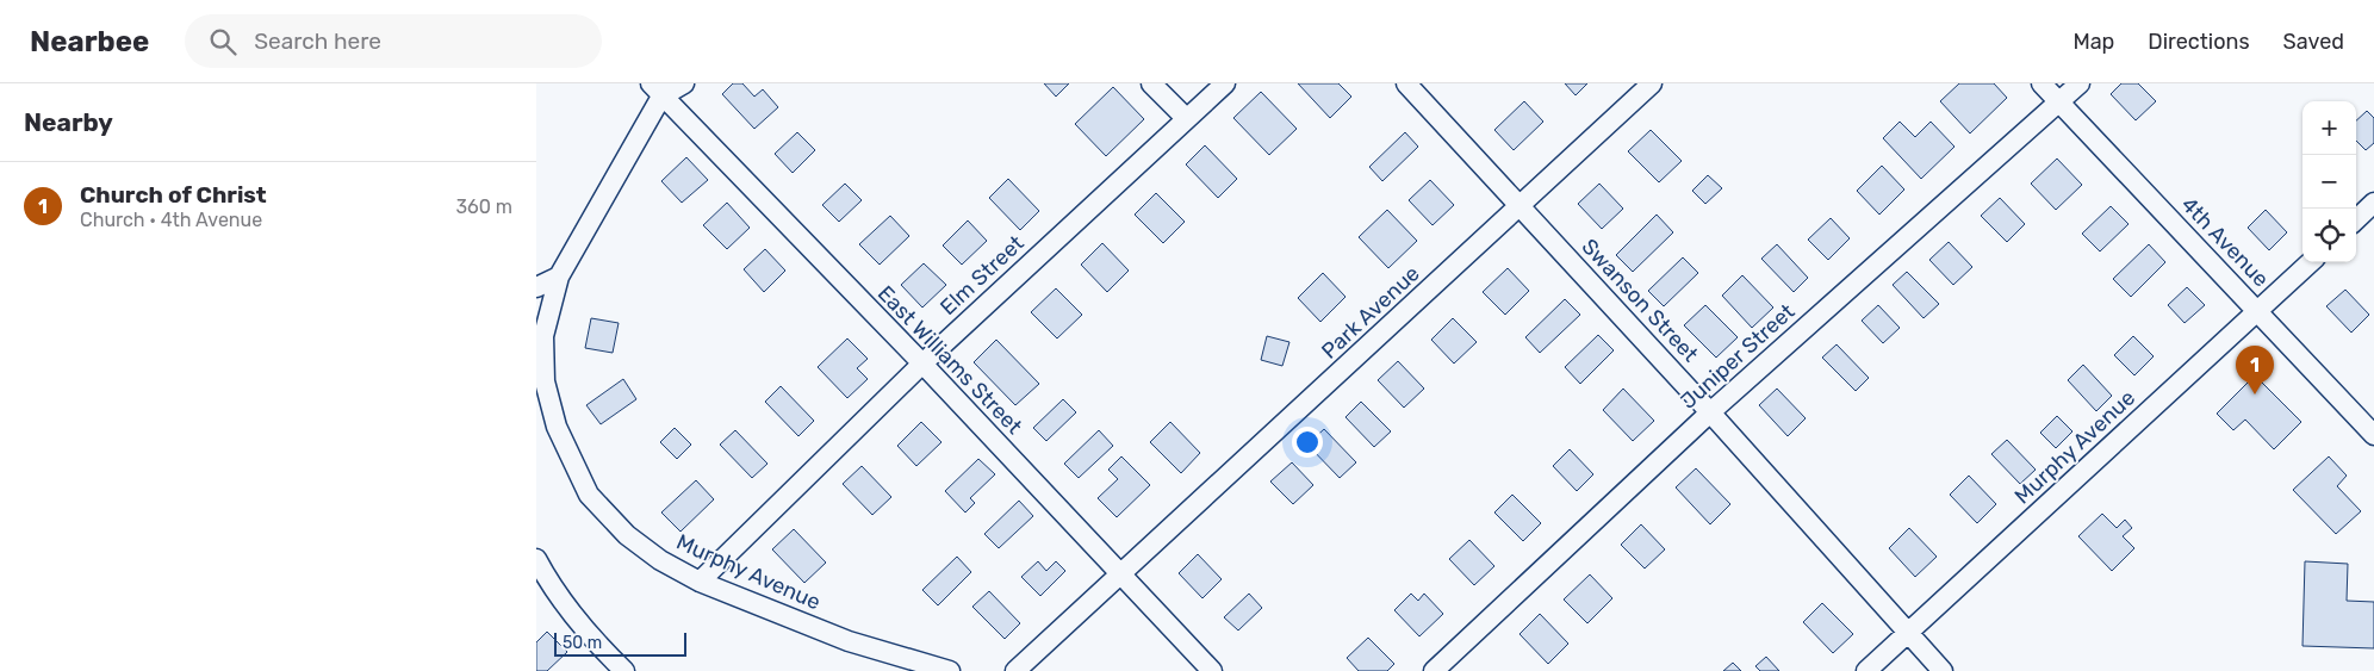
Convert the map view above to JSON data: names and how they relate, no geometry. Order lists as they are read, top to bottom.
{
  "streets": {
    "street": [
      "4th Avenue",
      "Elm Street",
      "Swanson Street",
      "Park Avenue",
      "Juniper Street",
      "East Williams Street",
      "Murphy Avenue"
    ]
  },
  "crossings": [
    ["4th Avenue", "Juniper Street"],
    ["4th Avenue", "Murphy Avenue"],
    ["Elm Street", "East Williams Street"],
    ["Elm Street", "Murphy Avenue"],
    ["Swanson Street", "Park Avenue"],
    ["Swanson Street", "Juniper Street"],
    ["Swanson Street", "Murphy Avenue"],
    ["Park Avenue", "East Williams Street"],
    ["East Williams Street", "Murphy Avenue"]
  ],
  "scale_bar": "50 m",
  "page": {
    "header": "Nearbee",
    "search": "Search here",
    "nav": ["Map", "Directions", "Saved"],
    "heading": "Nearby",
    "map_buttons": ["+", "−"],
    "list": [
      {
        "mark": "1",
        "name": "Church of Christ",
        "note": "Church · 4th Avenue",
        "value": "360 m"
      }
    ],
    "pins": "1",
    "scale": "50 m"
  }
}
